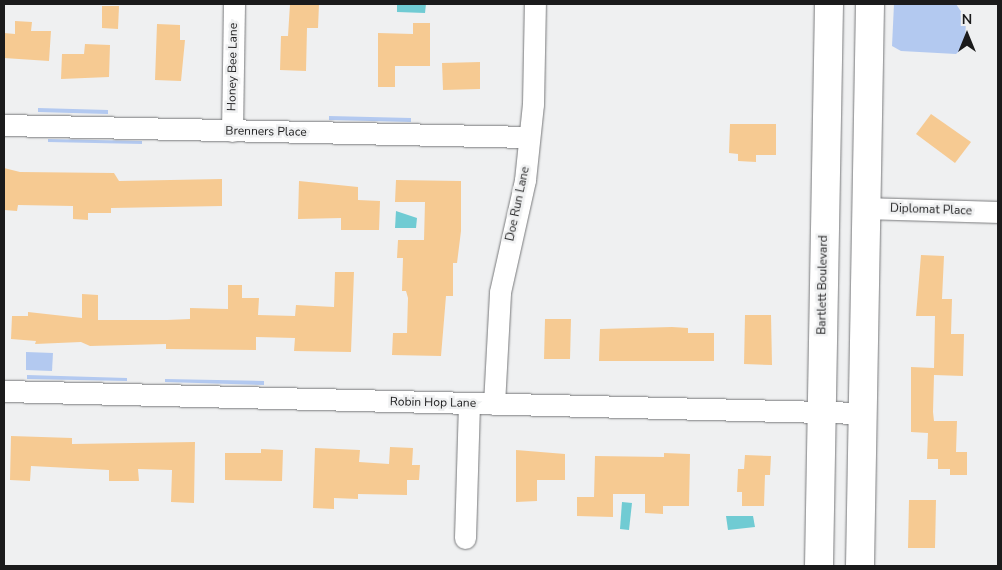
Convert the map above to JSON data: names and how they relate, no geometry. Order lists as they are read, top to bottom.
{
  "streets": {
    "main road": ["Bartlett Boulevard"],
    "street": [
      "Honey Bee Lane",
      "Brenners Place",
      "Doe Run Lane",
      "Diplomat Place",
      "Robin Hop Lane"
    ]
  },
  "crossings": [
    ["Honey Bee Lane", "Brenners Place"],
    ["Brenners Place", "Doe Run Lane"],
    ["Doe Run Lane", "Robin Hop Lane"],
    ["Bartlett Boulevard", "Robin Hop Lane"]
  ],
  "north": "top"
}
